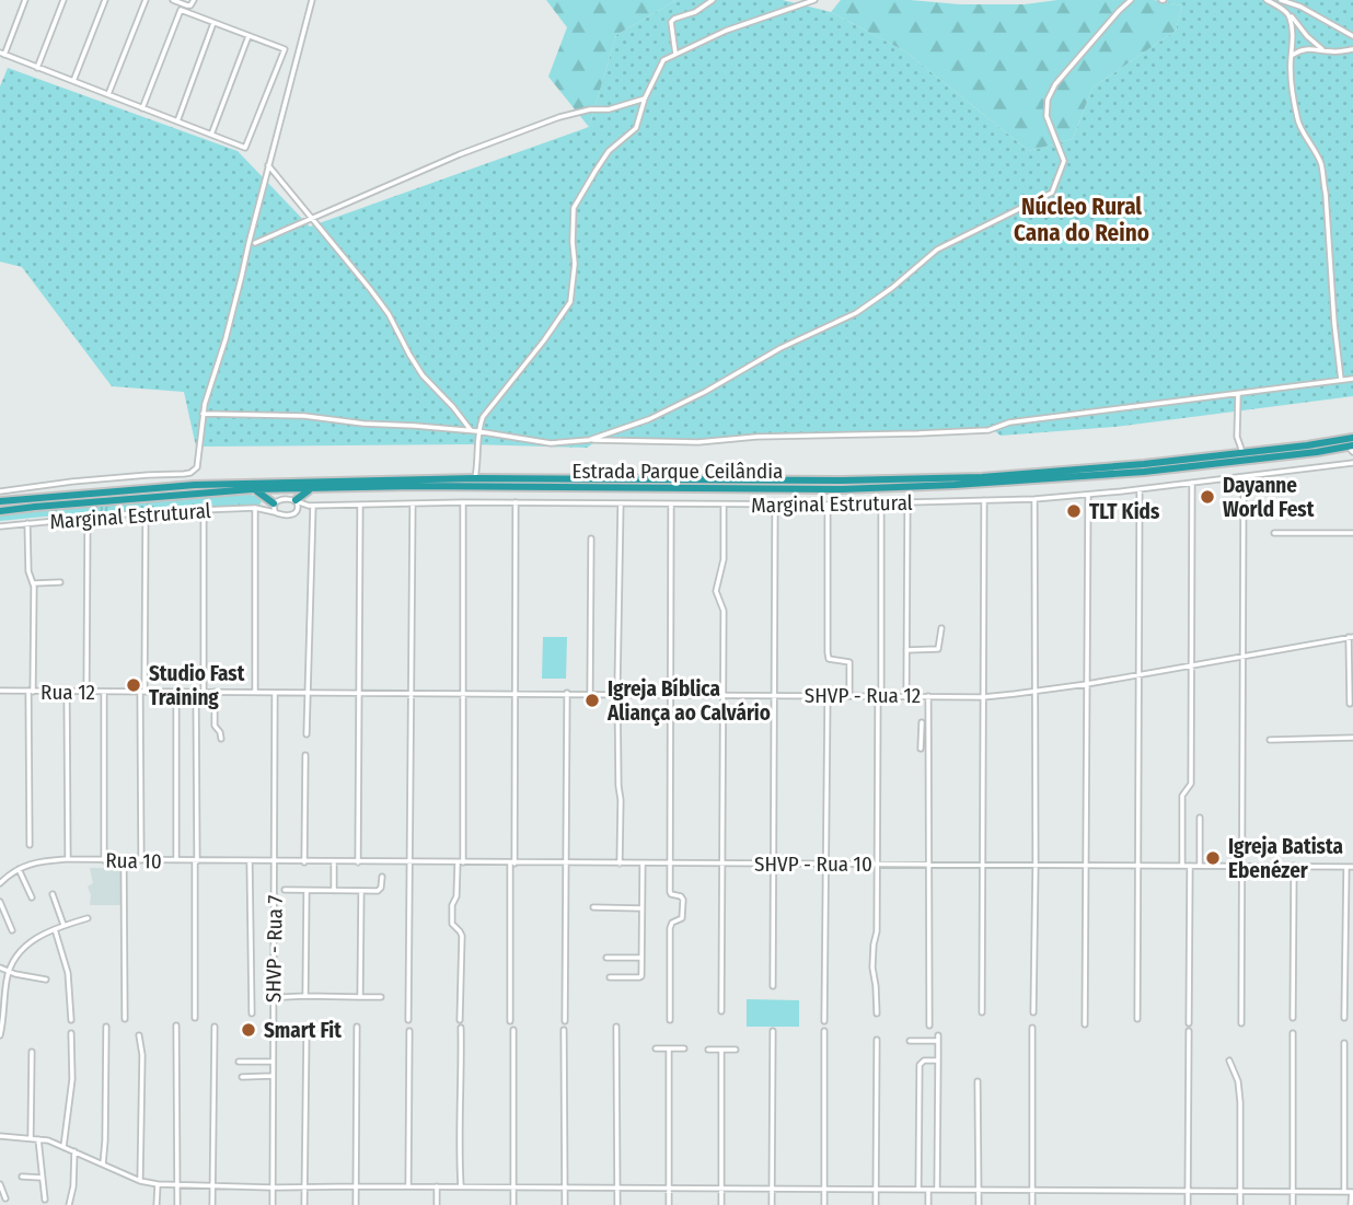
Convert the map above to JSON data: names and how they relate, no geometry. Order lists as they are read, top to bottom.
{
  "streets": {
    "highway": ["Estrada Parque Ceilândia"],
    "street": [
      "Marginal Estrutural",
      "Rua 12",
      "SHVP - Rua 12",
      "Rua 10",
      "SHVP - Rua 10",
      "SHVP - Rua 7"
    ]
  },
  "crossings": [
    ["Rua 12", "SHVP - Rua 12"],
    ["Rua 12", "SHVP - Rua 7"],
    ["SHVP - Rua 12", "SHVP - Rua 7"],
    ["Rua 10", "SHVP - Rua 10"],
    ["Rua 10", "SHVP - Rua 7"],
    ["SHVP - Rua 10", "SHVP - Rua 7"]
  ],
  "districts": ["Núcleo Rural Cana do Reino"],
  "places": [
    "Dayanne World Fest",
    "TLT Kids",
    "Studio Fast Training",
    "Igreja Bíblica Aliança ao Calvário",
    "Igreja Batista Ebenézer",
    "Smart Fit"
  ]
}
